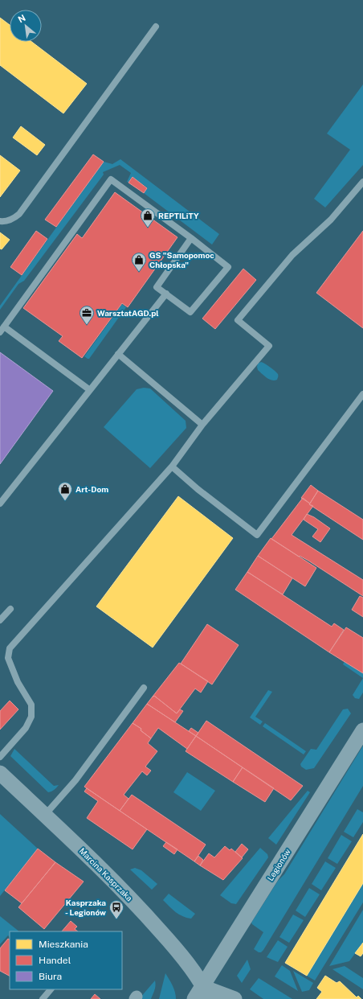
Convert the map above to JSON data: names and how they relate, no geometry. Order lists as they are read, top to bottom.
{
  "streets": {
    "street": ["Legionów", "Marcina Kasprzaka"]
  },
  "crossings": [
    ["Legionów", "Marcina Kasprzaka"]
  ],
  "places": {
    "shop": ["REPTILiTY", "GS \"Samopomoc Chłopska\"", "Art-Dom"],
    "office": ["WarsztatAGD.pl"],
    "bus stop": ["Kasprzaka - Legionów"]
  },
  "legend": ["Mieszkania", "Handel", "Biura"],
  "north": "top left"
}
